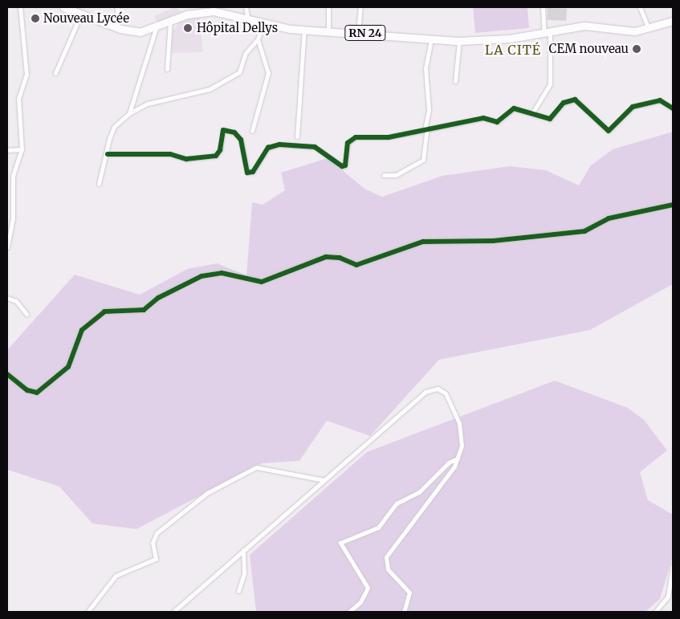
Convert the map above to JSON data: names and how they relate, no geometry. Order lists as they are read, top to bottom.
{
  "streets": {
    "main road": ["RN 24"]
  },
  "districts": ["LA CITÉ"],
  "places": ["Nouveau Lycée", "Hôpital Dellys", "CEM nouveau"]
}
